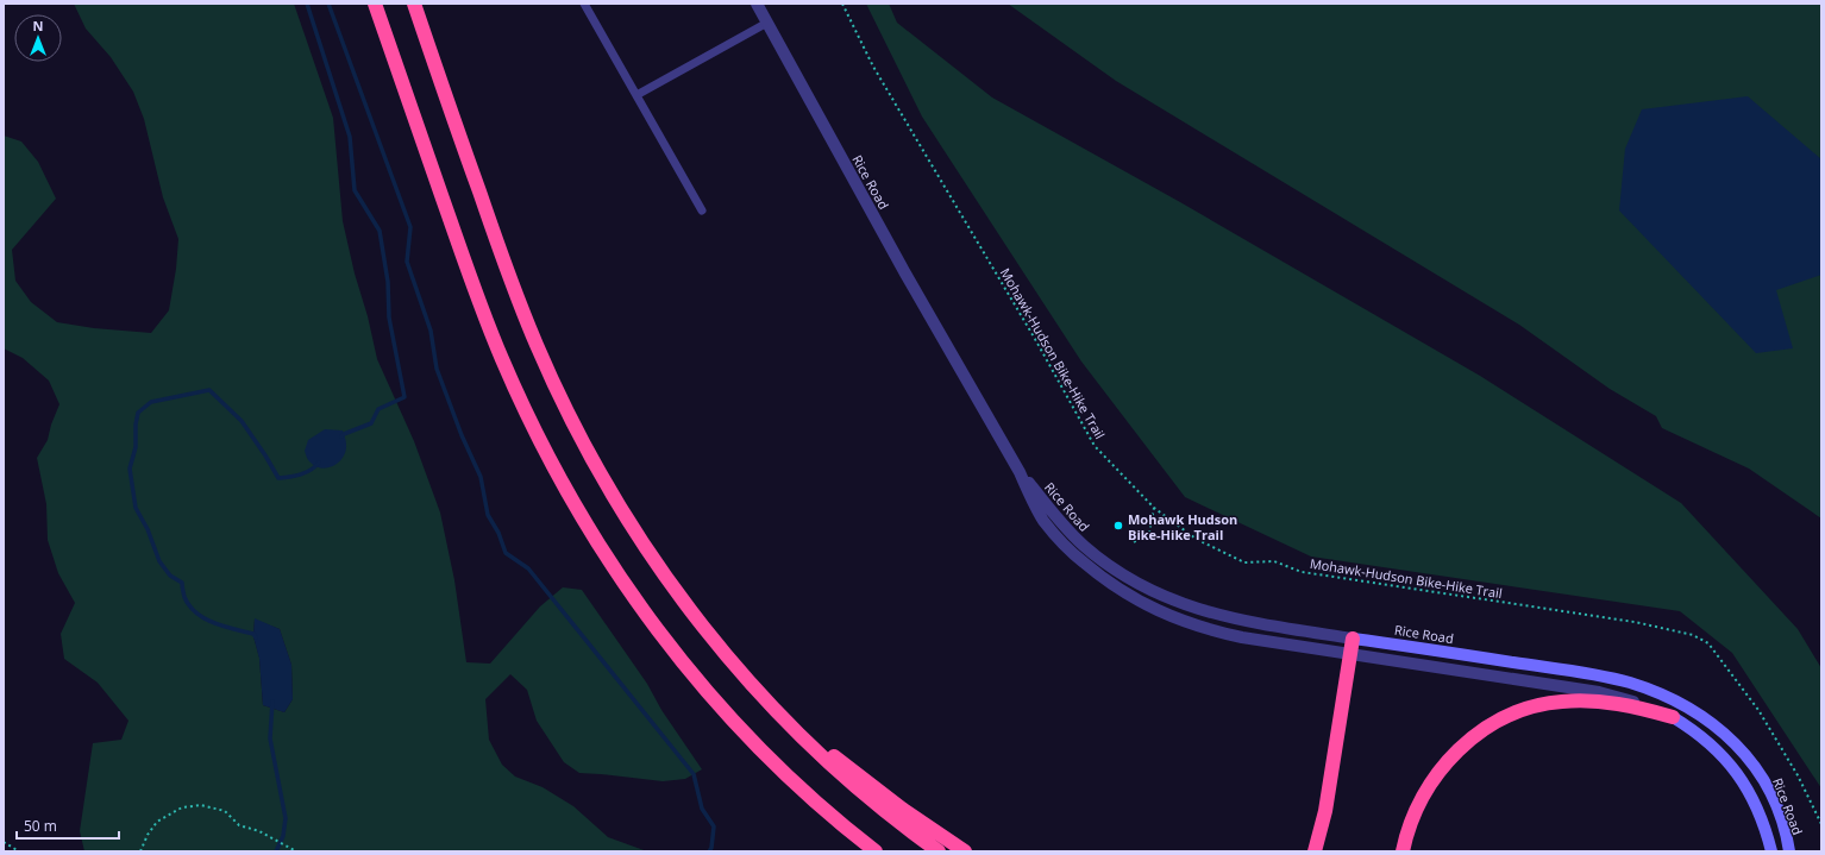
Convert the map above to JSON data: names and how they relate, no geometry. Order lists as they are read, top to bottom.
{
  "streets": {
    "main road": ["Rice Road"],
    "path": ["Mohawk-Hudson Bike-Hike Trail"]
  },
  "places": ["Mohawk Hudson Bike-Hike Trail"],
  "scale_bar": "50 m",
  "north": "top"
}
